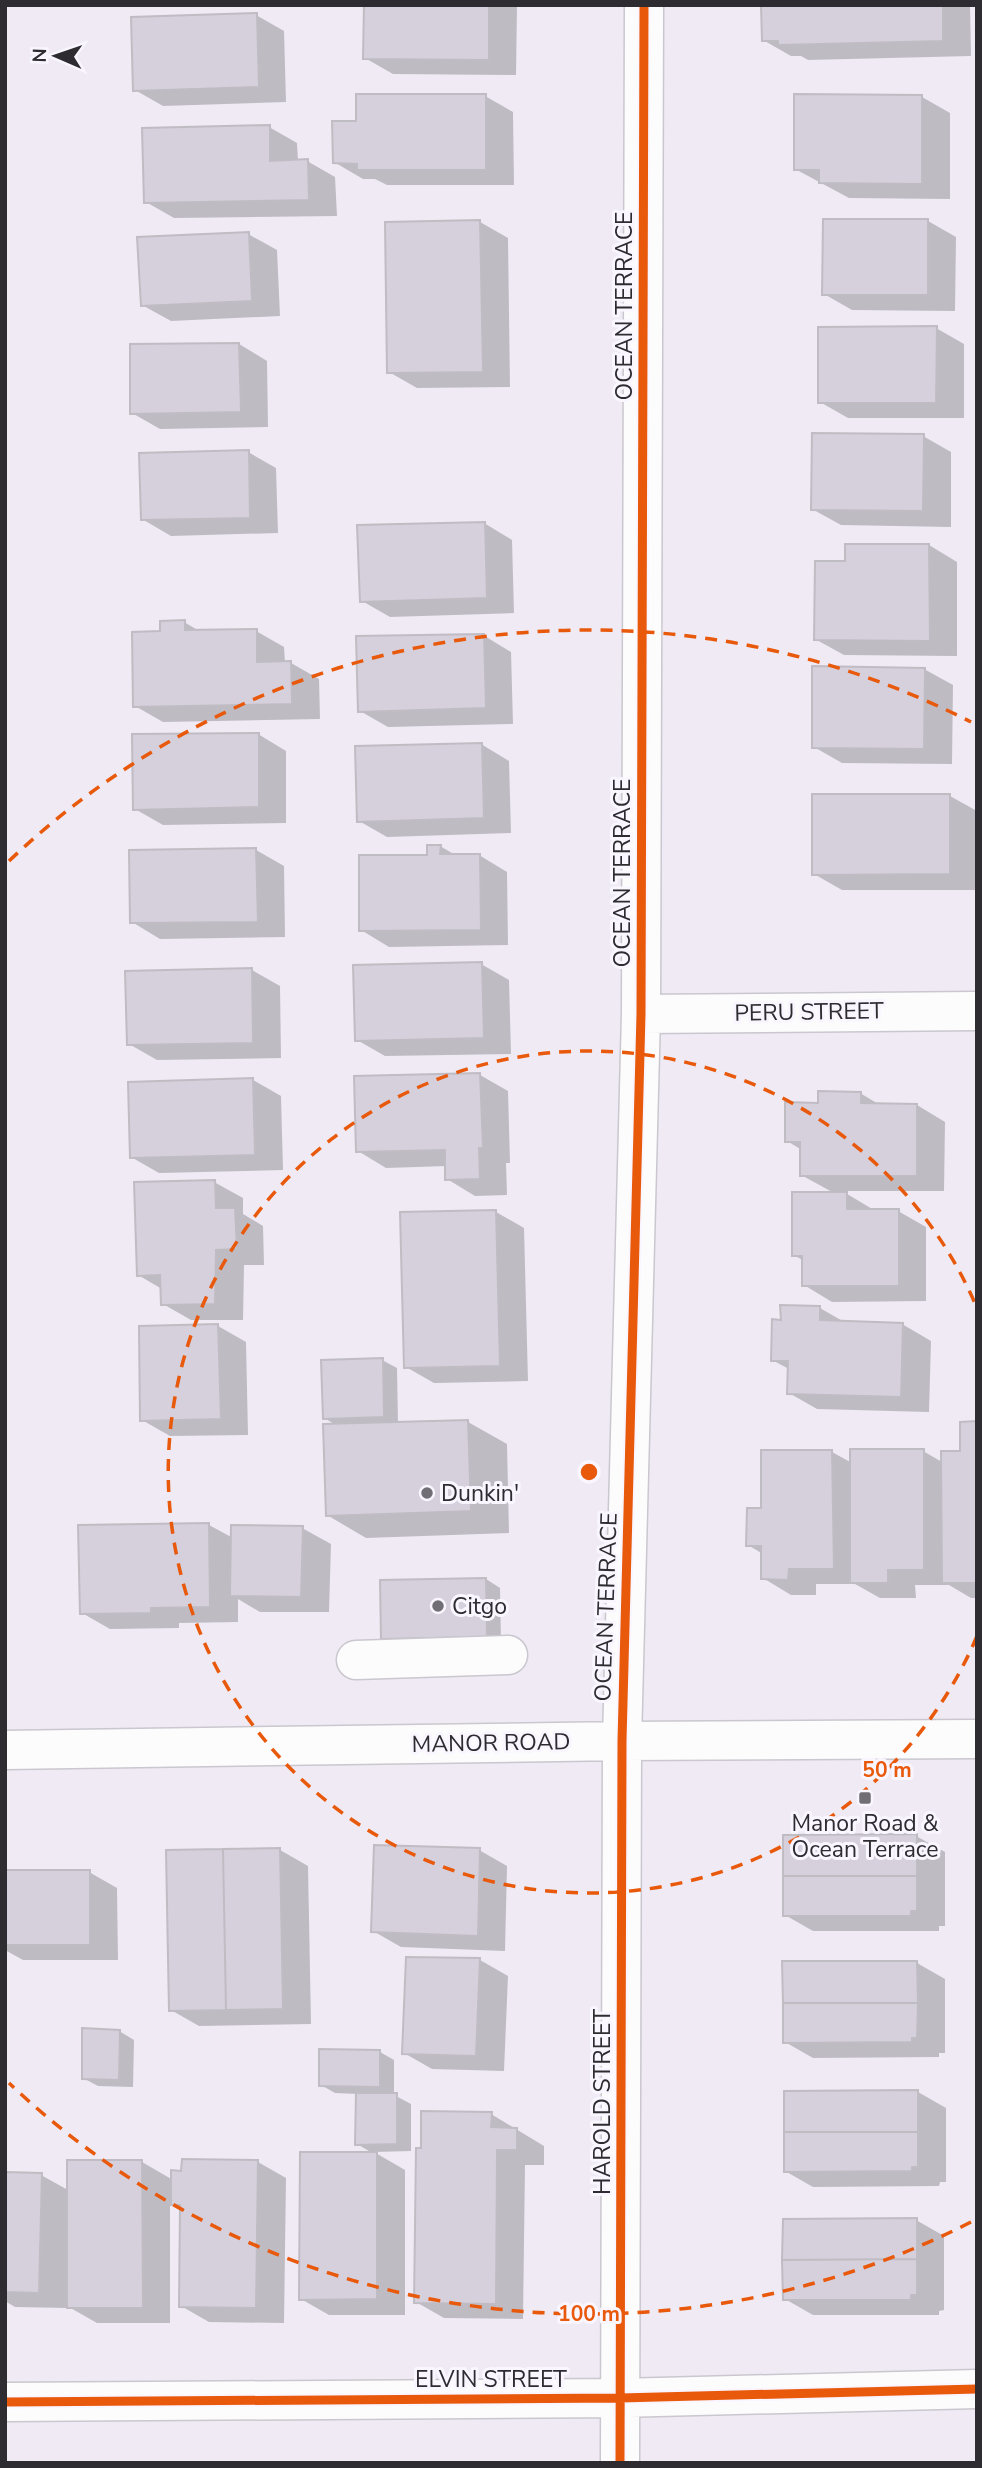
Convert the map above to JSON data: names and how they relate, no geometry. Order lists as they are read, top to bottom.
{
  "streets": {
    "street": [
      "OCEAN TERRACE",
      "PERU STREET",
      "MANOR ROAD",
      "HAROLD STREET",
      "ELVIN STREET"
    ]
  },
  "crossings": [
    ["OCEAN TERRACE", "PERU STREET"],
    ["OCEAN TERRACE", "MANOR ROAD"],
    ["OCEAN TERRACE", "HAROLD STREET"],
    ["MANOR ROAD", "HAROLD STREET"],
    ["HAROLD STREET", "ELVIN STREET"]
  ],
  "places": {
    "other": ["Dunkin'", "Citgo"],
    "transit": ["Manor Road & Ocean Terrace"]
  },
  "north": "left",
  "rings": ["50 m", "100 m"]
}
